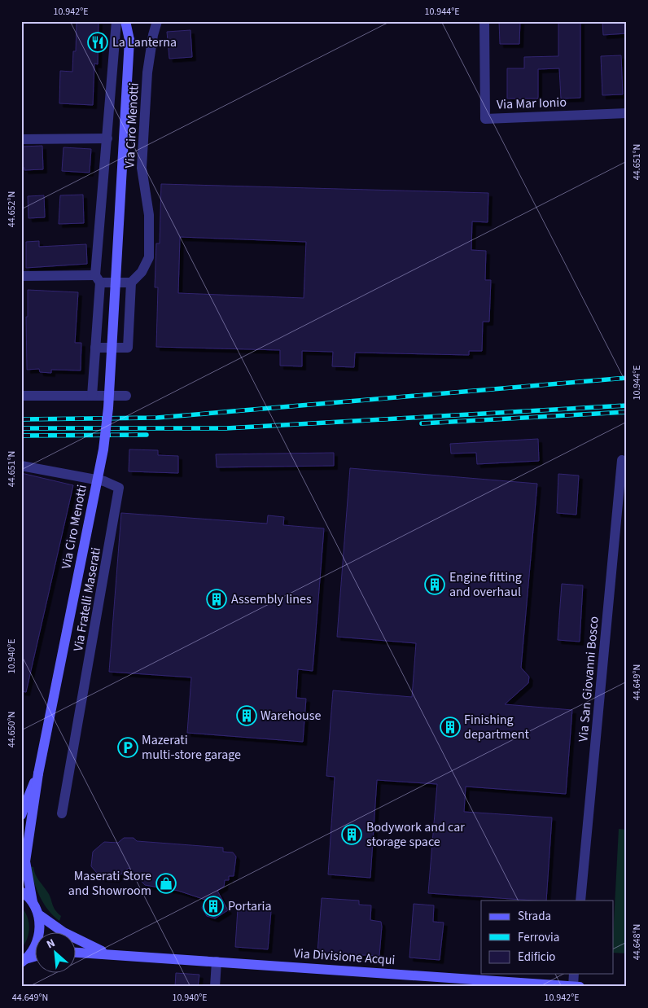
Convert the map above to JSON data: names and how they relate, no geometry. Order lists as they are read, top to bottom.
{
  "streets": {
    "main road": ["Via Ciro Menotti", "Via Divisione Acqui"],
    "street": ["Via Mar Ionio", "Via Fratelli Maserati", "Via San Giovanni Bosco"]
  },
  "places": {
    "restaurant": ["La Lanterna"],
    "building": [
      "Engine fitting and overhaul",
      "Assembly lines",
      "Warehouse",
      "Finishing department",
      "Bodywork and car storage space",
      "Portaria"
    ],
    "parking": ["Mazerati multi-store garage"],
    "shop": ["Maserati Store and Showroom"]
  },
  "legend": ["Strada", "Ferrovia", "Edificio"],
  "north": "top left",
  "coordinates": [
    "10.942°E",
    "10.944°E",
    "44.651°N",
    "44.652°N",
    "10.940°E",
    "44.649°N",
    "44.650°N",
    "44.648°N"
  ]
}
